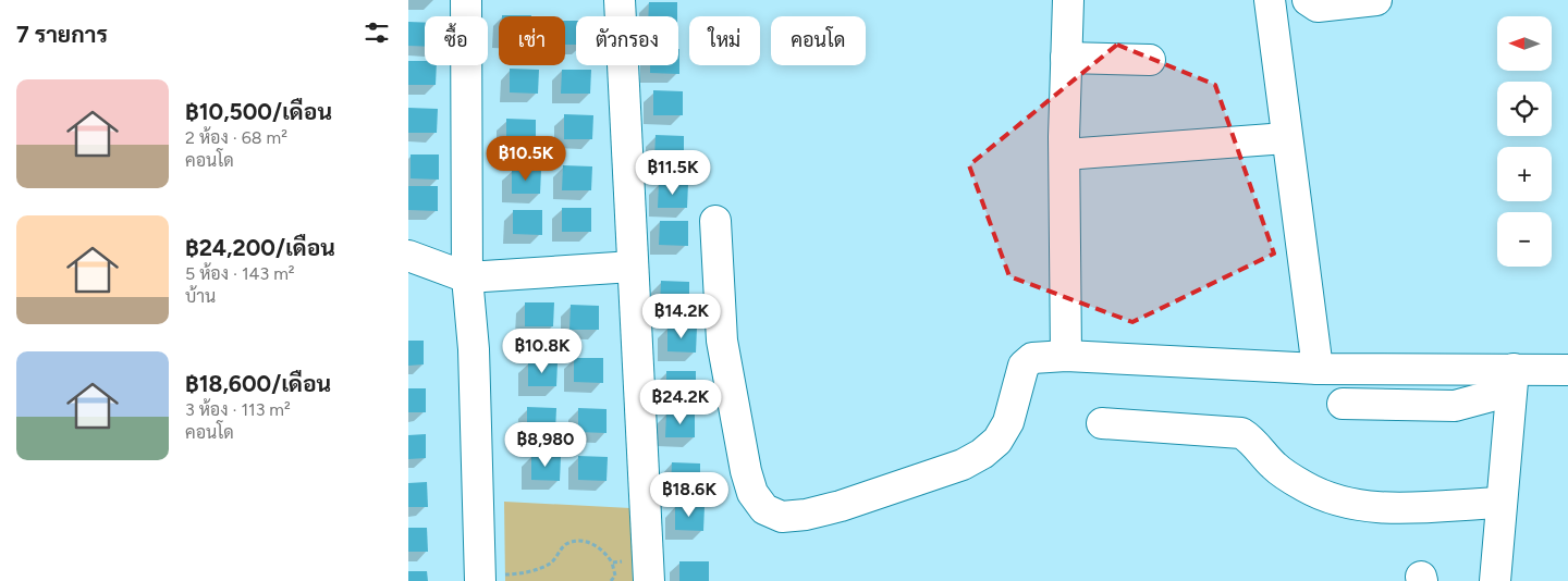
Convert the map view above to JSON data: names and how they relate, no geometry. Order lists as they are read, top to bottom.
{
  "north": "left",
  "page": {
    "heading": "7 รายการ",
    "map_buttons": ["+", "−"],
    "chip": [
      "ซื้อ",
      "เช่า",
      "ตัวกรอง",
      "ใหม่",
      "คอนโด"
    ],
    "list": [
      {
        "name": "฿10,500/เดือน",
        "note": "2 ห้อง · 68 m² · คอนโด"
      },
      {
        "name": "฿24,200/เดือน",
        "note": "5 ห้อง · 143 m² · บ้าน"
      },
      {
        "name": "฿18,600/เดือน",
        "note": "3 ห้อง · 113 m² · คอนโด"
      }
    ],
    "price": [
      "฿10.5K",
      "฿11.5K",
      "฿14.2K",
      "฿10.8K",
      "฿24.2K",
      "฿8,980",
      "฿18.6K"
    ]
  }
}
